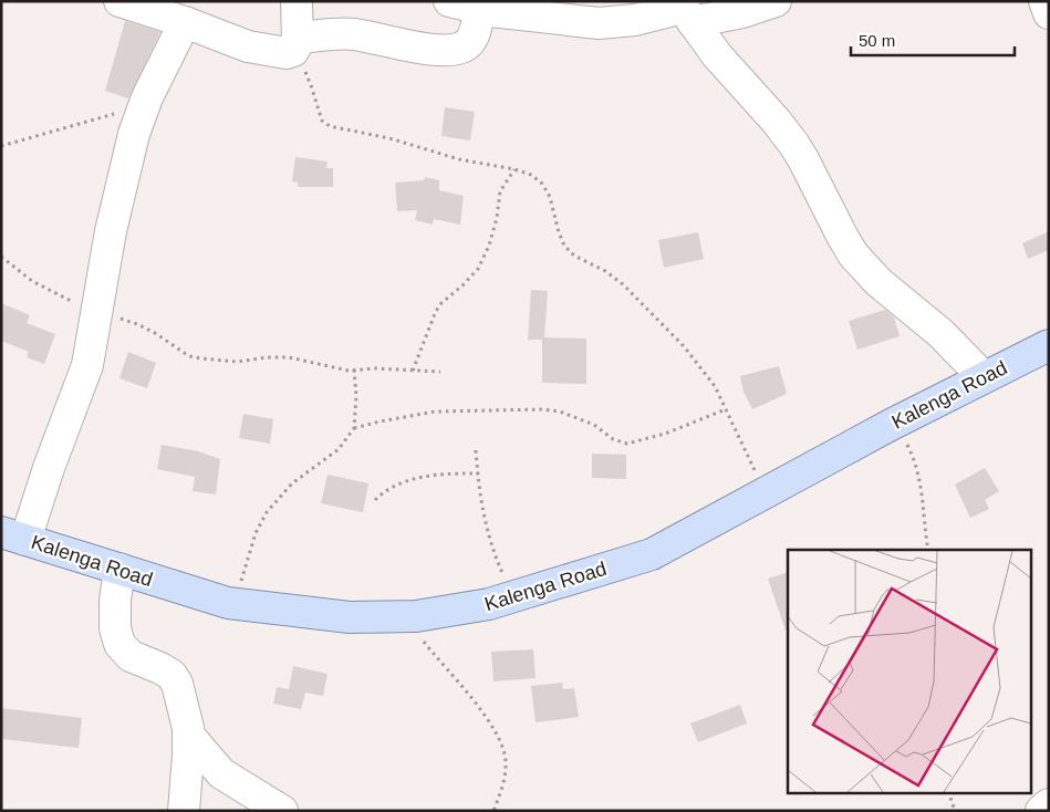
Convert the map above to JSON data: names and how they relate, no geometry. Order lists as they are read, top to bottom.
{
  "streets": {
    "main road": ["Kalenga Road"]
  },
  "scale_bar": "50 m"
}
